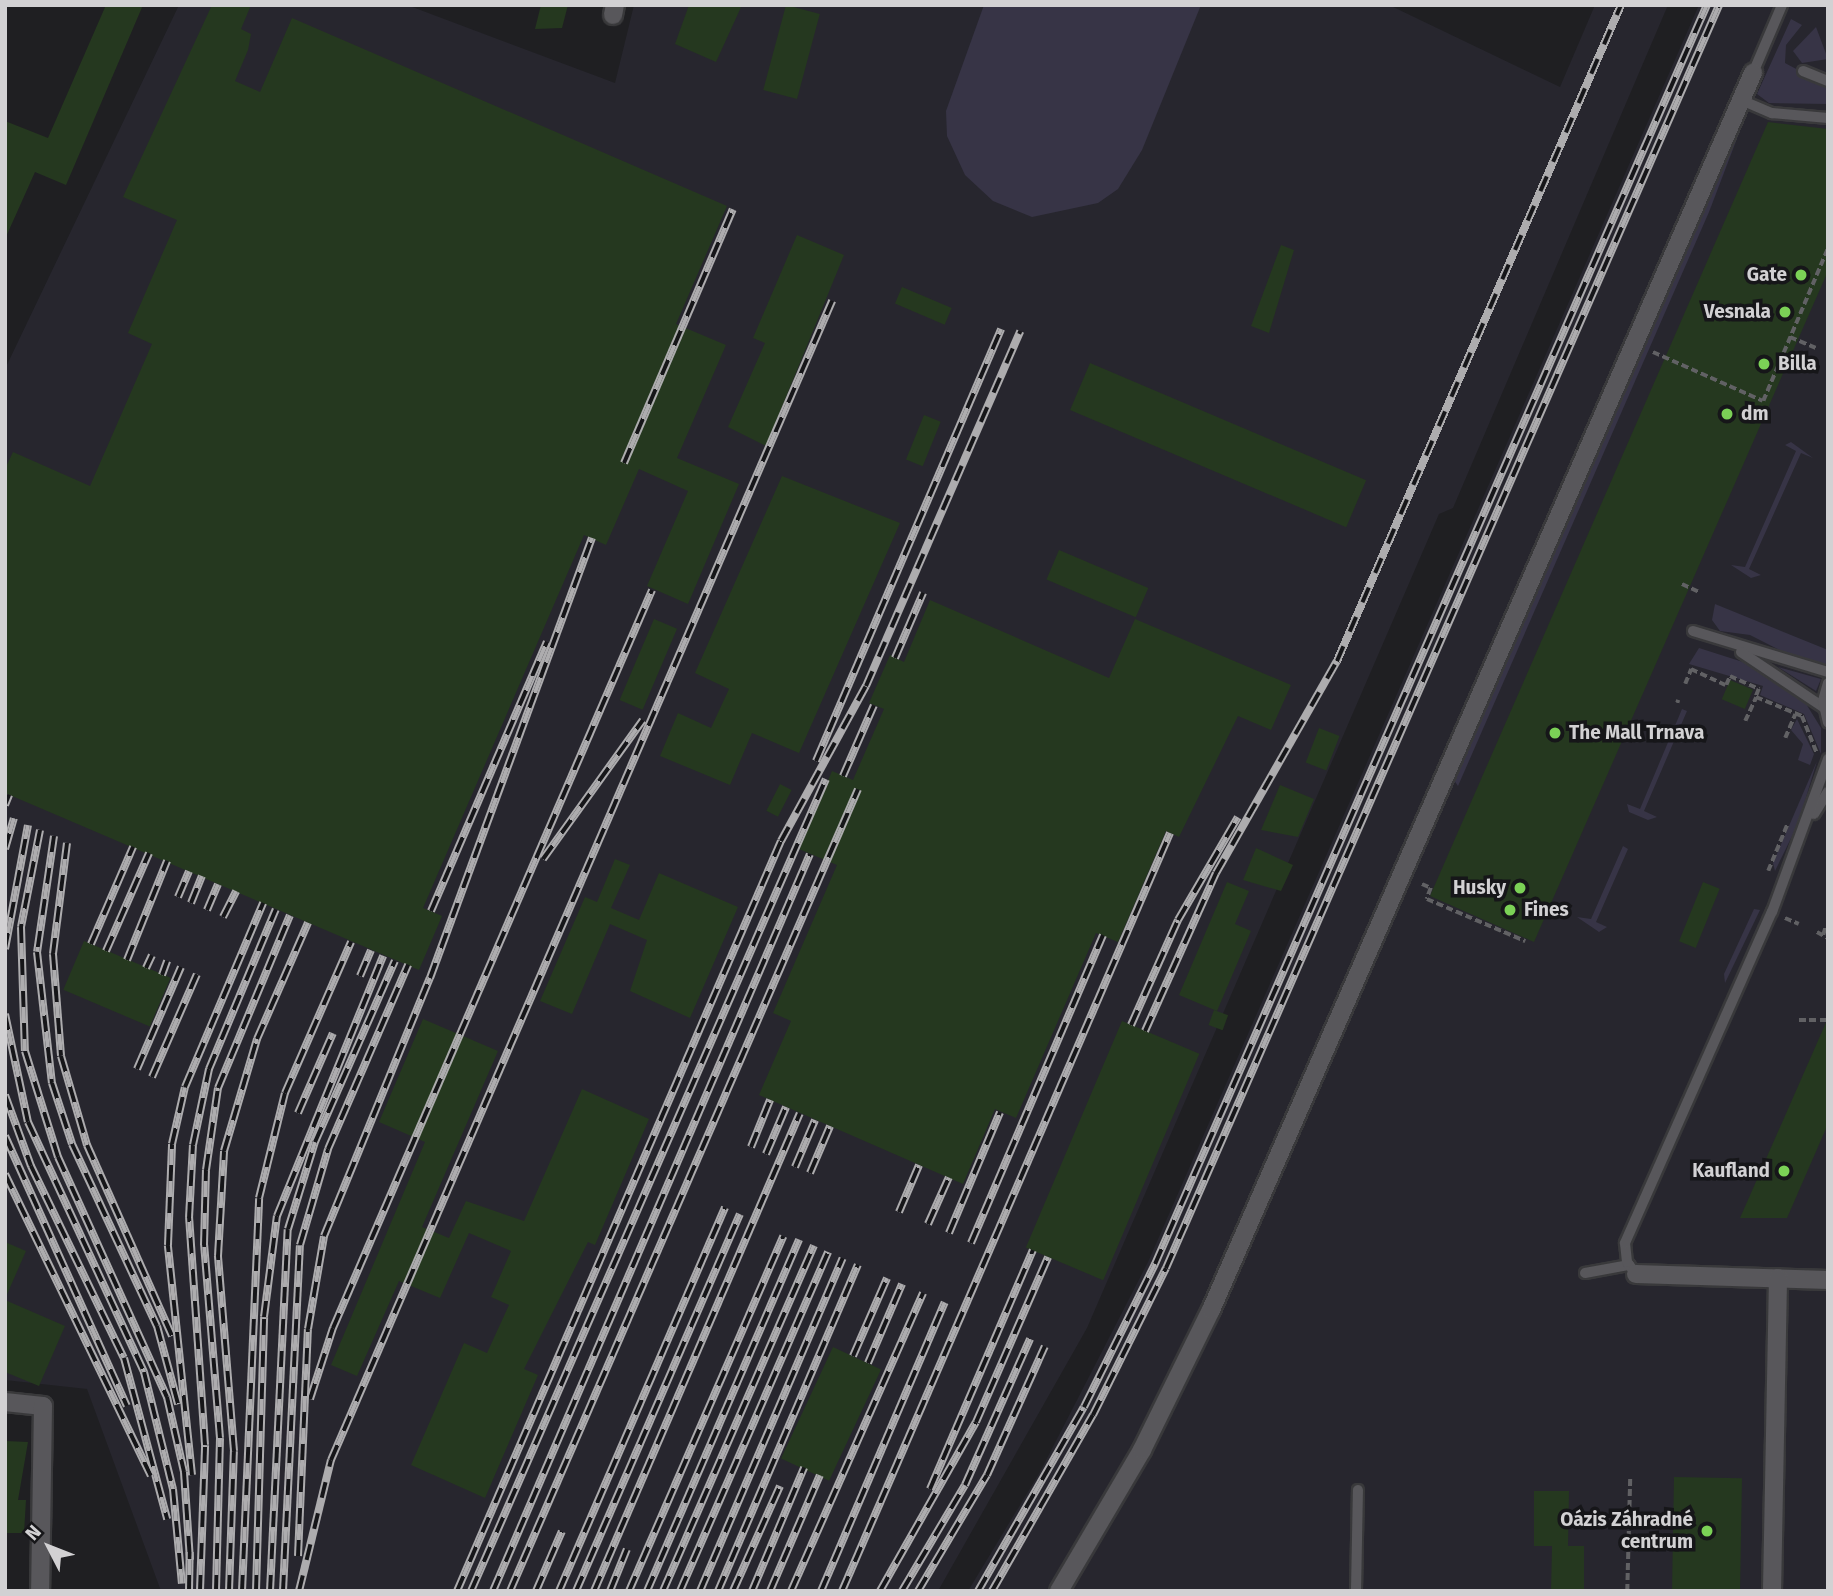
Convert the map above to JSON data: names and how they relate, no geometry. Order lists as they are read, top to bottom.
{
  "places": [
    "Gate",
    "Vesnala",
    "Billa",
    "dm",
    "The Mall Trnava",
    "Husky",
    "Fines",
    "Kaufland",
    "Oázis Záhradné centrum"
  ],
  "north": "top left"
}
